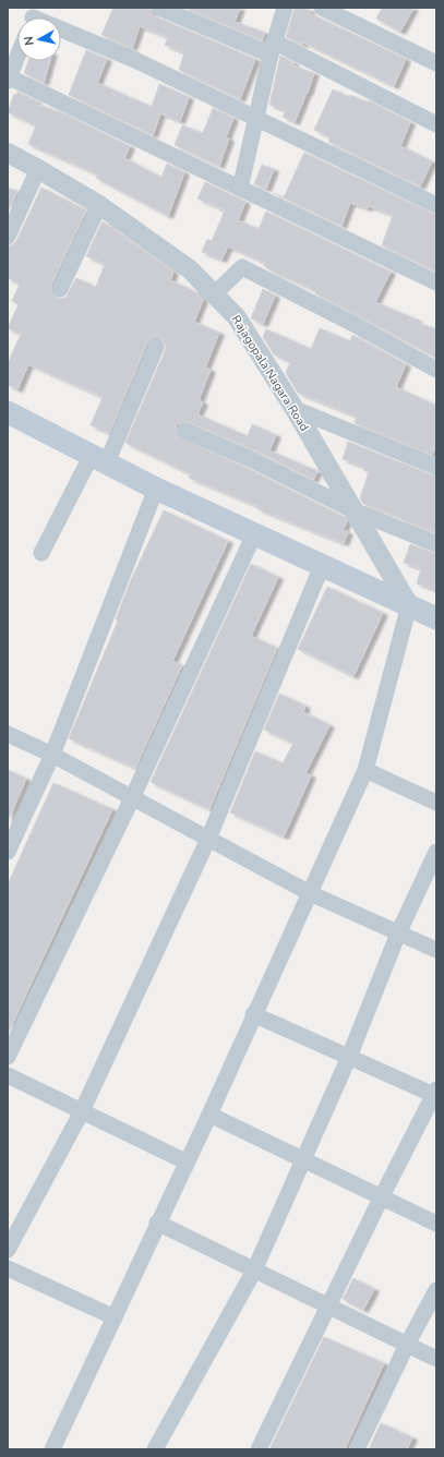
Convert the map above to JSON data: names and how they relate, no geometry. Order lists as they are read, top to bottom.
{
  "streets": {
    "street": ["Rajagopala Nagara Road"]
  },
  "north": "left"
}
